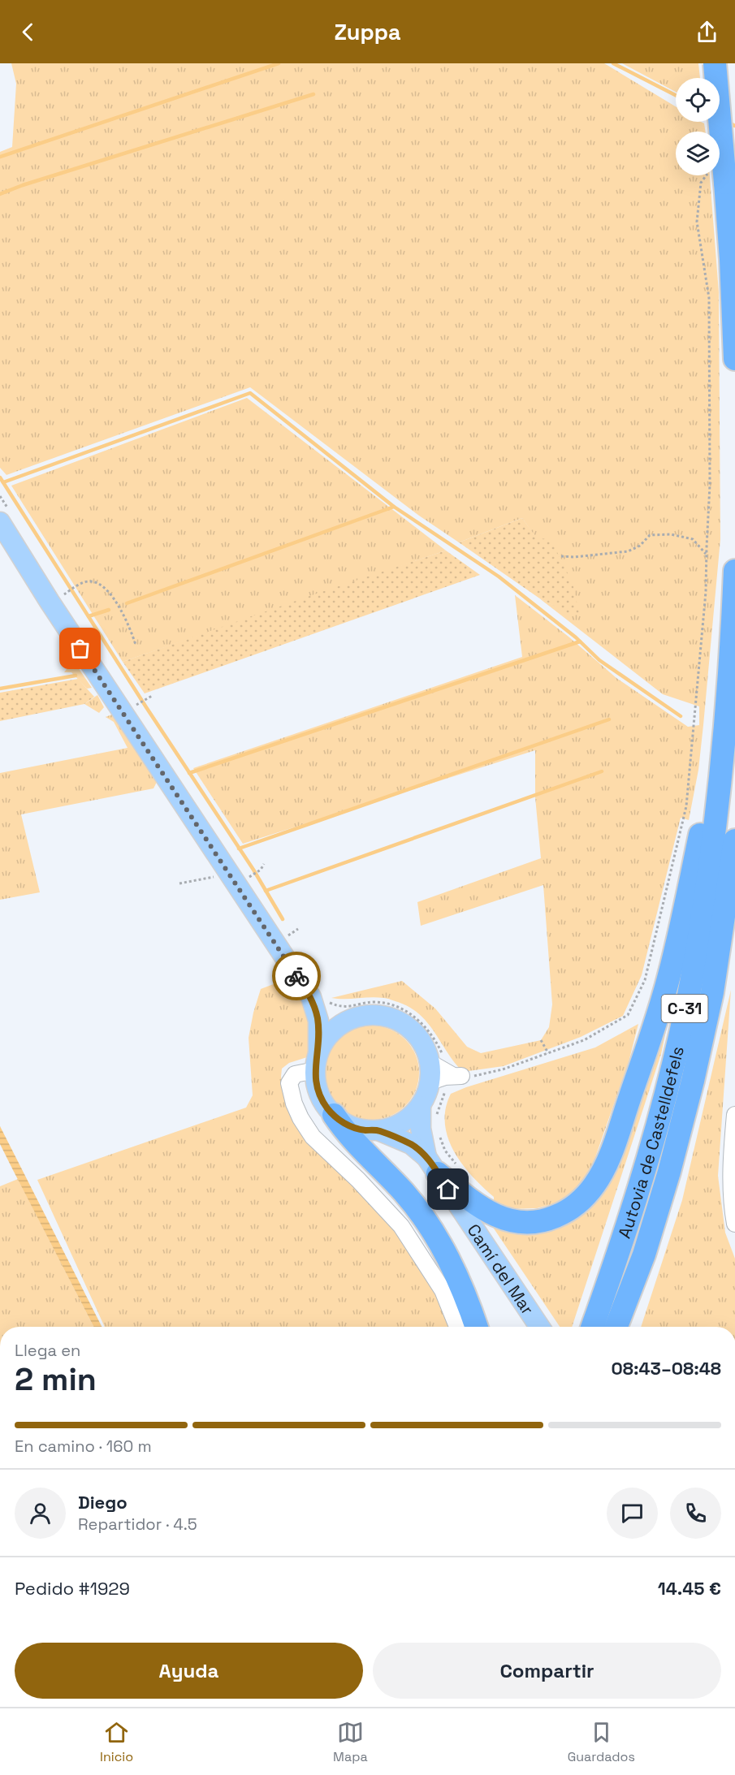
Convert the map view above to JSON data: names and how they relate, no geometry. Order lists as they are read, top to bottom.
{
  "streets": {
    "highway": ["C-31", "Autovia de Castelldefels"],
    "main road": ["Camí del Mar"]
  },
  "page": {
    "header": "Zuppa",
    "heading": ["2 min", "Llega en", "08:43–08:48"],
    "panel": [
      "Diego",
      "Repartidor · 4.5",
      "Pedido #1929",
      "14.45 €"
    ],
    "bar": "En camino · 160 m",
    "buttons": ["Ayuda", "Compartir"],
    "tabs": ["Inicio", "Mapa", "Guardados"]
  }
}
